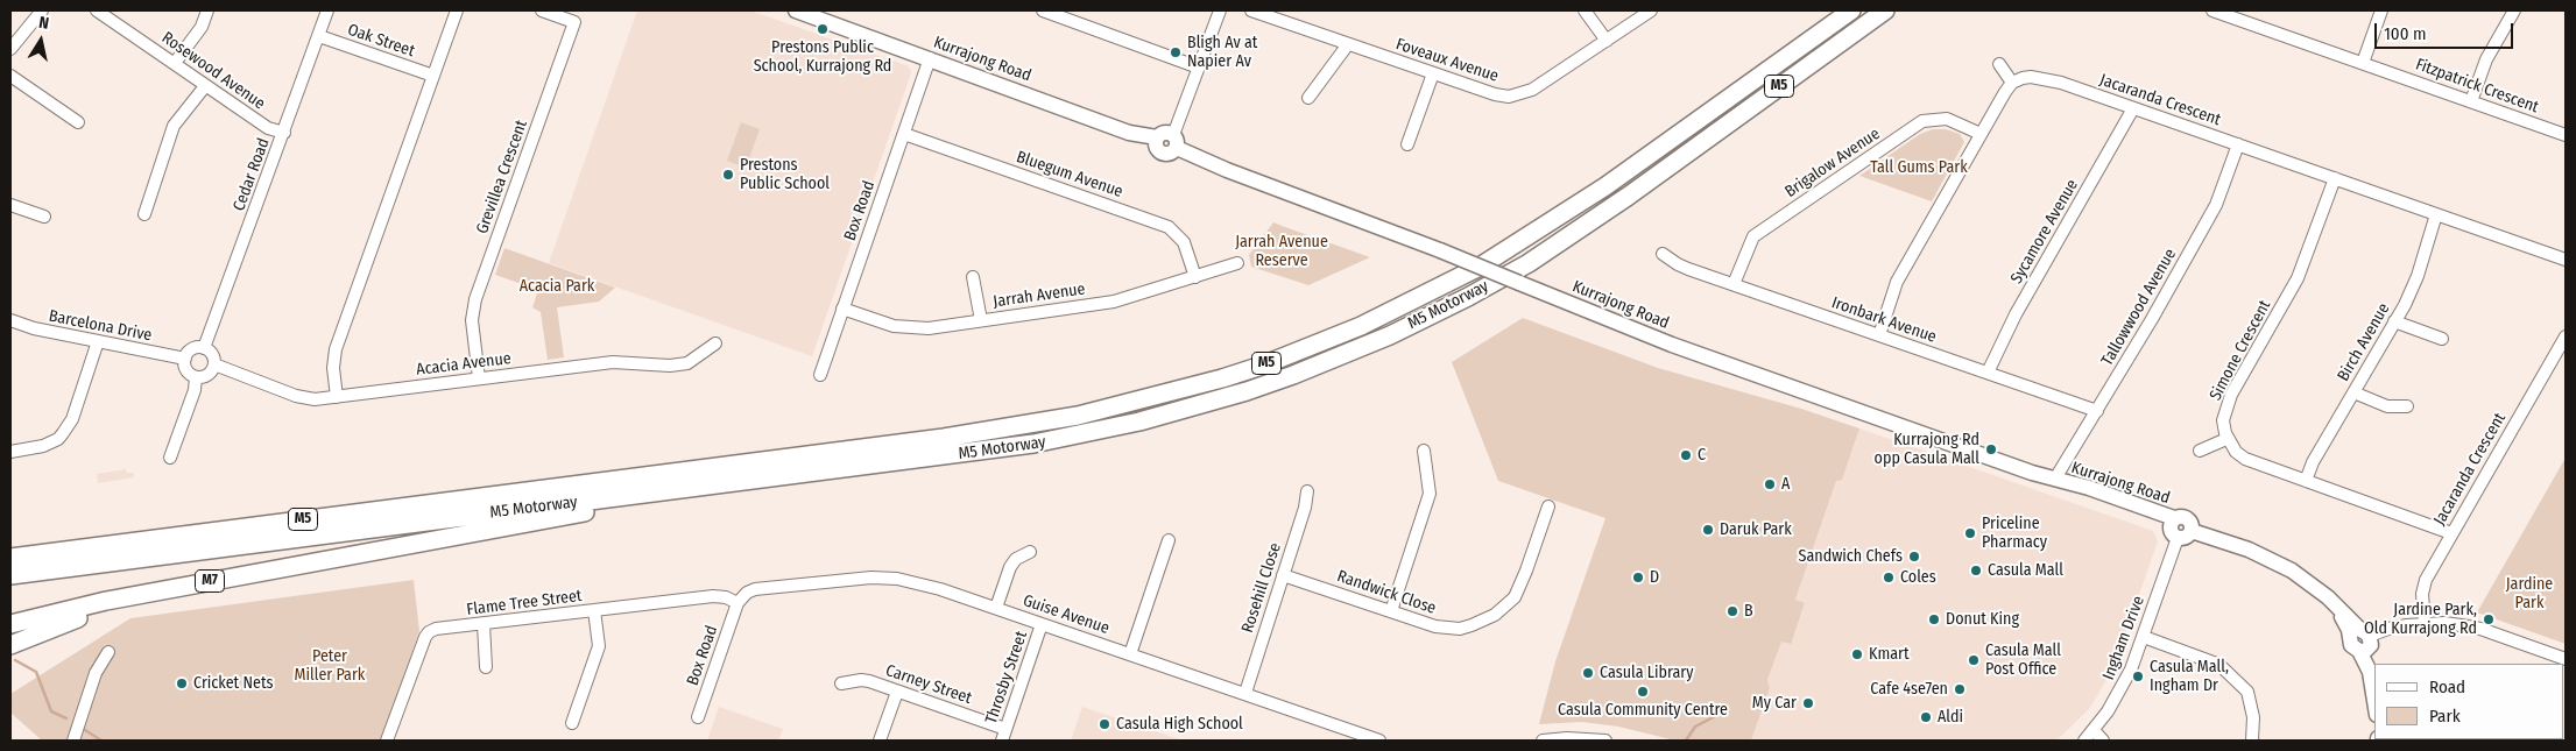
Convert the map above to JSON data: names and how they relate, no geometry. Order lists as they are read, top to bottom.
{
  "streets": {
    "highway": ["M5", "M5 Motorway", "M7"],
    "main road": ["Kurrajong Road"],
    "street": [
      "Oak Street",
      "Foveaux Avenue",
      "Rosewood Avenue",
      "Fitzpatrick Crescent",
      "Jacaranda Crescent",
      "Brigalow Avenue",
      "Cedar Road",
      "Bluegum Avenue",
      "Grevillea Crescent",
      "Box Road",
      "Sycamore Avenue",
      "Jarrah Avenue",
      "Tallowwood Avenue",
      "Ironbark Avenue",
      "Barcelona Drive",
      "Birch Avenue",
      "Simone Crescent",
      "Acacia Avenue",
      "Rosehill Close",
      "Randwick Close",
      "Flame Tree Street",
      "Guise Avenue",
      "Ingham Drive",
      "Throsby Street",
      "Carney Street"
    ]
  },
  "crossings": [
    ["Oak Street", "Cedar Road"],
    ["Kurrajong Road", "Box Road"],
    ["Kurrajong Road", "Tallowwood Avenue"],
    ["Kurrajong Road", "Ingham Drive"],
    ["Rosewood Avenue", "Cedar Road"],
    ["Jacaranda Crescent", "Sycamore Avenue"],
    ["Jacaranda Crescent", "Tallowwood Avenue"],
    ["Jacaranda Crescent", "Birch Avenue"],
    ["Jacaranda Crescent", "Simone Crescent"],
    ["Brigalow Avenue", "Ironbark Avenue"],
    ["Cedar Road", "Barcelona Drive"],
    ["Cedar Road", "Acacia Avenue"],
    ["Bluegum Avenue", "Box Road"],
    ["Bluegum Avenue", "Jarrah Avenue"],
    ["Grevillea Crescent", "Acacia Avenue"],
    ["Box Road", "Jarrah Avenue"],
    ["Box Road", "Flame Tree Street"],
    ["Box Road", "Guise Avenue"],
    ["Sycamore Avenue", "Ironbark Avenue"],
    ["Tallowwood Avenue", "Ironbark Avenue"],
    ["Barcelona Drive", "Acacia Avenue"],
    ["Rosehill Close", "Randwick Close"],
    ["Rosehill Close", "Guise Avenue"],
    ["Flame Tree Street", "Guise Avenue"],
    ["Guise Avenue", "Throsby Street"],
    ["Throsby Street", "Carney Street"]
  ],
  "parks": [
    "Tall Gums Park",
    "Jarrah Avenue Reserve",
    "Acacia Park",
    "Jardine Park",
    "Peter Miller Park"
  ],
  "places": [
    "Prestons Public School, Kurrajong Rd",
    "Bligh Av at Napier Av",
    "Prestons Public School",
    "Kurrajong Rd opp Casula Mall",
    "C",
    "A",
    "Daruk Park",
    "Priceline Pharmacy",
    "Sandwich Chefs",
    "Casula Mall",
    "D",
    "Coles",
    "B",
    "Donut King",
    "Jardine Park, Old Kurrajong Rd",
    "Kmart",
    "Casula Mall Post Office",
    "Casula Library",
    "Casula Mall, Ingham Dr",
    "Cricket Nets",
    "Cafe 4se7en",
    "Casula Community Centre",
    "My Car",
    "Aldi",
    "Casula High School"
  ],
  "legend": ["Road", "Park"],
  "scale_bar": "100 m",
  "north": "top"
}
